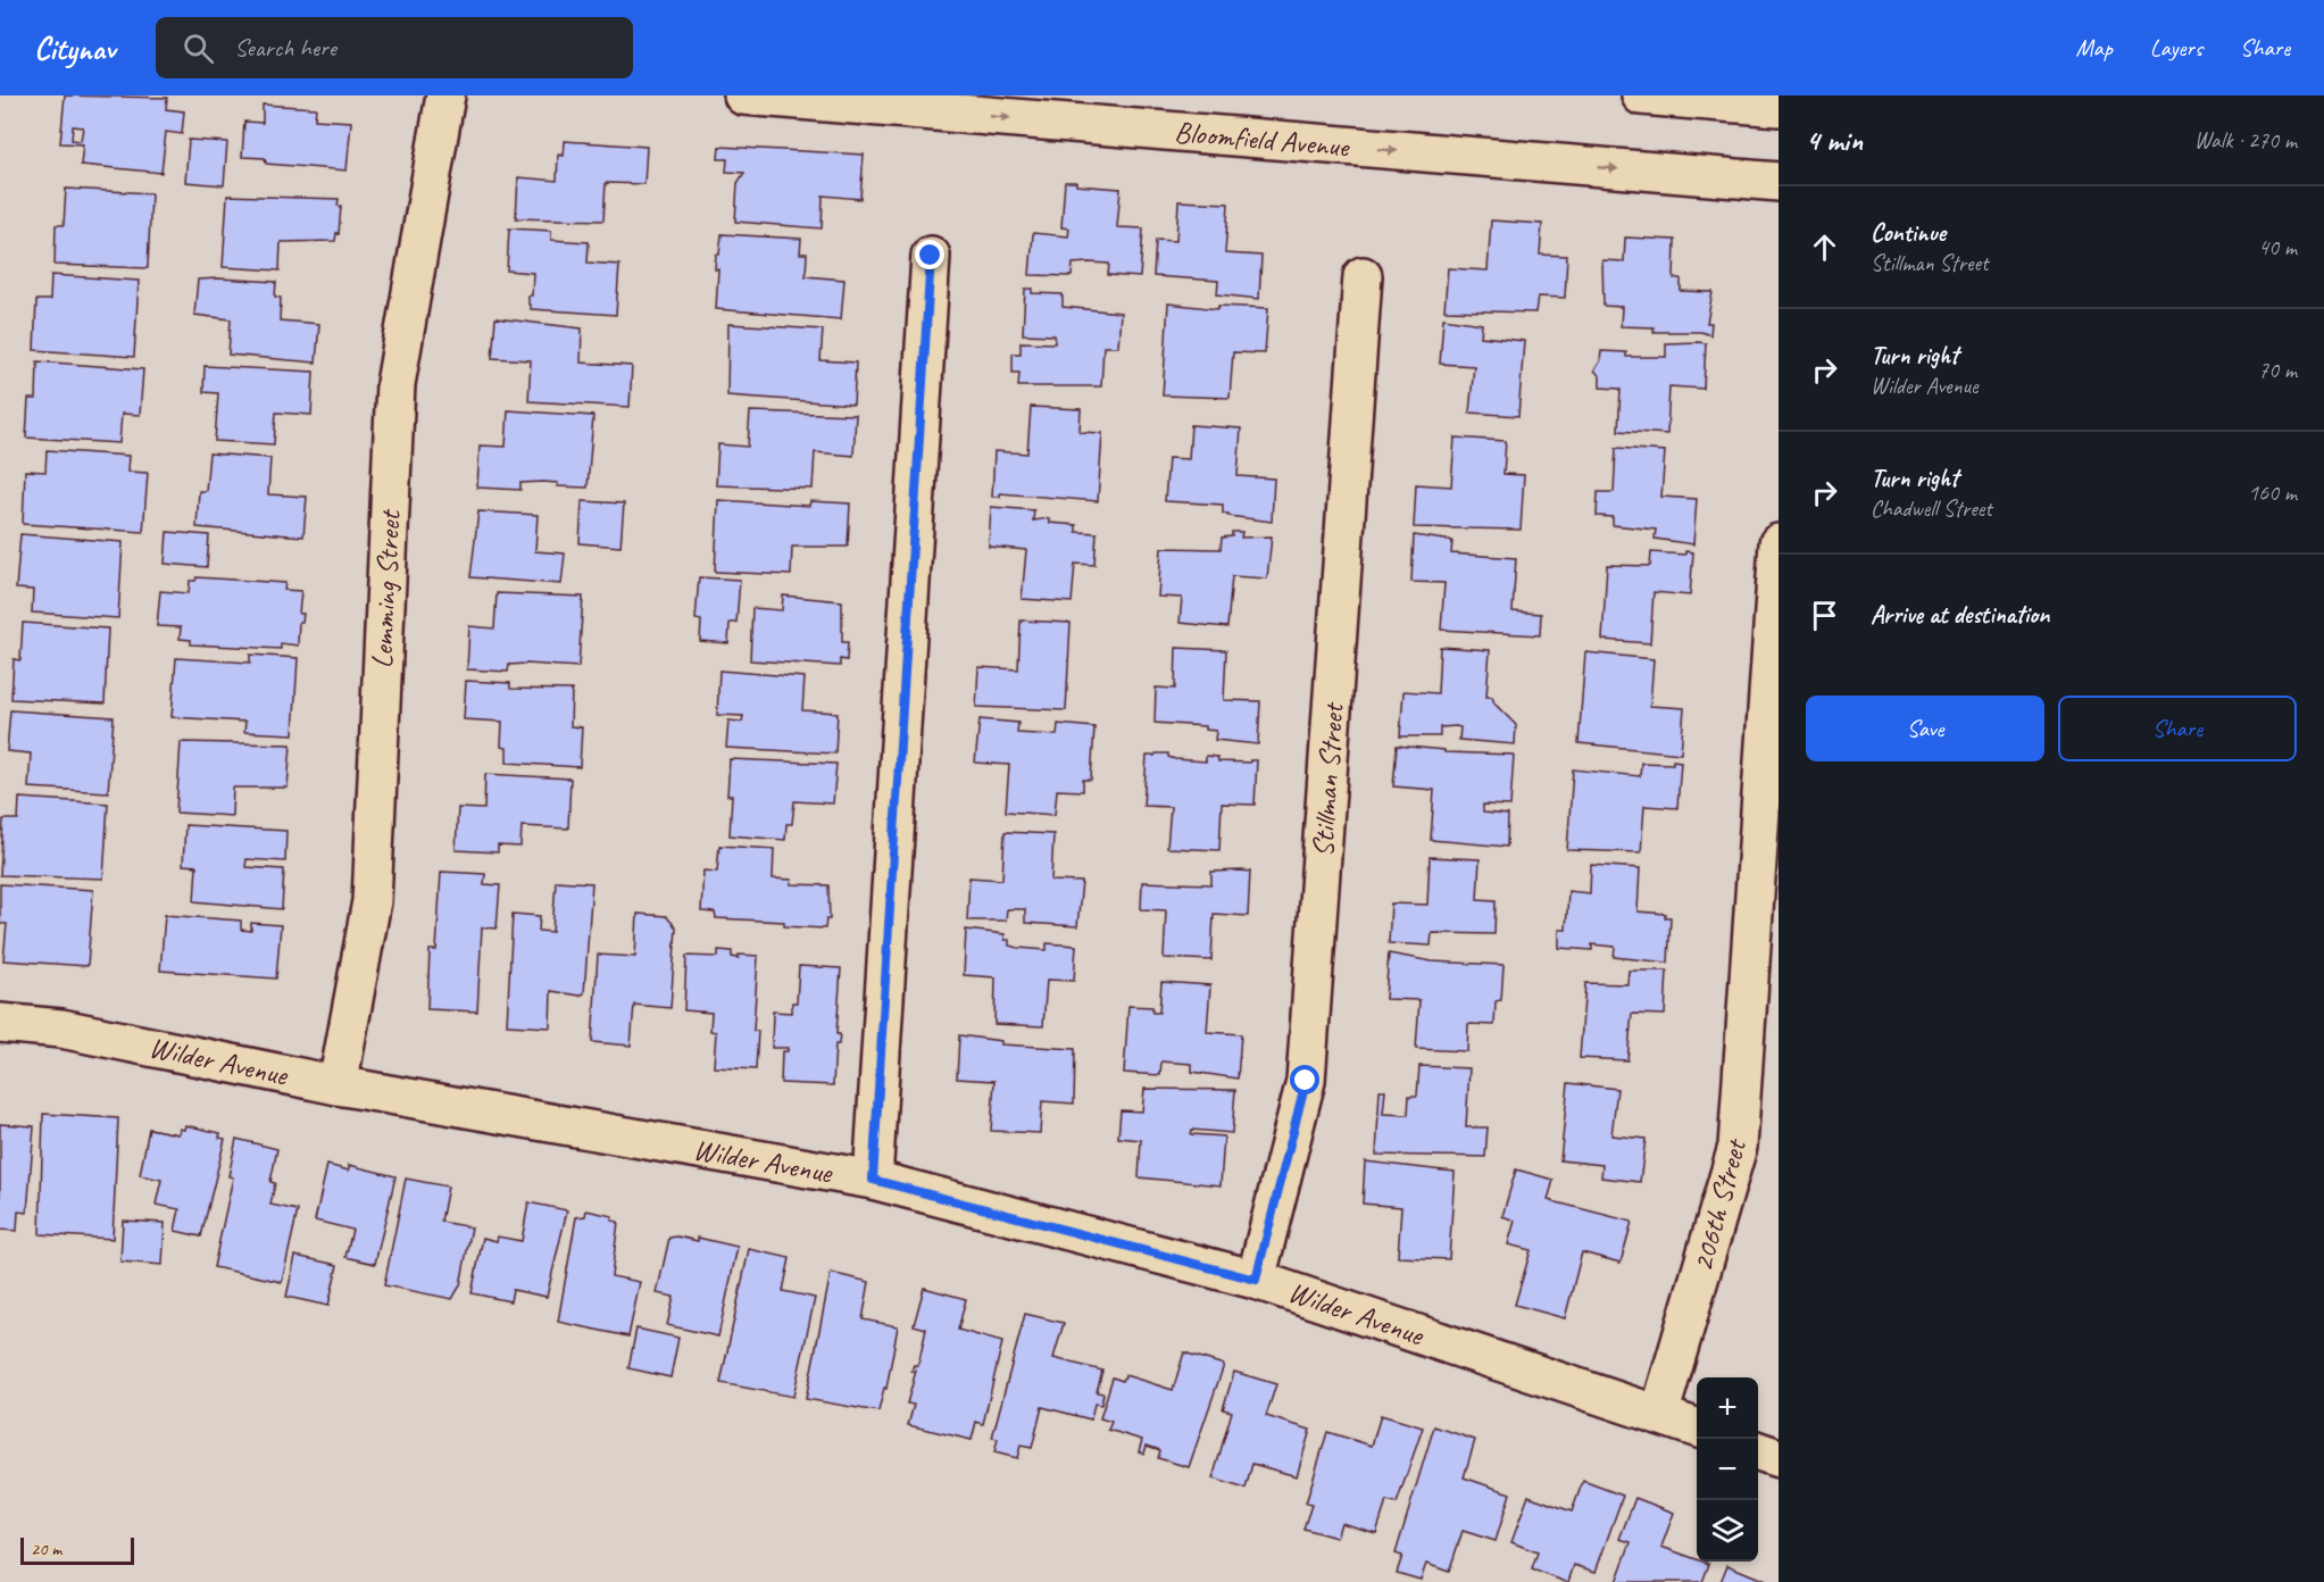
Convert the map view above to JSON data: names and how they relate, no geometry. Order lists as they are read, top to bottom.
{
  "streets": {
    "street": [
      "Bloomfield Avenue",
      "Lemming Street",
      "Stillman Street",
      "Wilder Avenue",
      "206th Street"
    ]
  },
  "crossings": [
    ["Lemming Street", "Wilder Avenue"],
    ["Stillman Street", "Wilder Avenue"],
    ["Wilder Avenue", "206th Street"]
  ],
  "one_way": ["Bloomfield Avenue"],
  "scale_bar": "20 m",
  "page": {
    "header": "Citynav",
    "search": "Search here",
    "nav": ["Map", "Layers", "Share"],
    "heading": ["4 min", "Walk · 270 m"],
    "list": [
      ["Continue", "Stillman Street", "40 m"],
      ["Turn right", "Wilder Avenue", "70 m"],
      ["Turn right", "Chadwell Street", "160 m"],
      "Arrive at destination"
    ],
    "buttons": ["Save", "Share"],
    "map_buttons": ["+", "−"],
    "scale": "20 m"
  }
}
